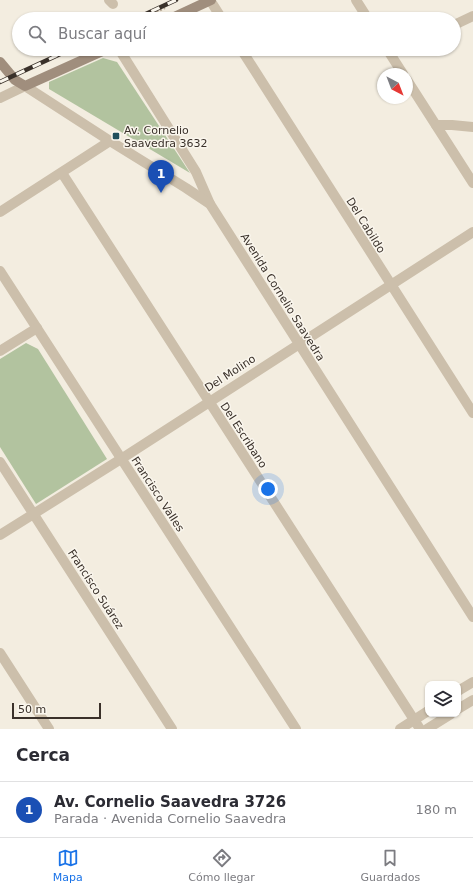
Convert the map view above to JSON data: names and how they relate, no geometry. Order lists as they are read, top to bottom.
{
  "streets": {
    "main road": ["Avenida Cornelio Saavedra"],
    "street": [
      "Del Cabildo",
      "Del Molino",
      "Del Escribano",
      "Francisco Valles",
      "Francisco Suárez"
    ]
  },
  "crossings": [
    ["Del Cabildo", "Del Molino"],
    ["Avenida Cornelio Saavedra", "Del Molino"],
    ["Del Molino", "Del Escribano"],
    ["Del Molino", "Francisco Valles"],
    ["Del Molino", "Francisco Suárez"]
  ],
  "places": {
    "transit": ["Av. Cornelio Saavedra 3632"]
  },
  "scale_bar": "50 m",
  "north": "bottom right",
  "page": {
    "search": "Buscar aquí",
    "pins": "1",
    "scale": "50 m",
    "heading": "Cerca",
    "list": [
      {
        "mark": "1",
        "name": "Av. Cornelio Saavedra 3726",
        "note": "Parada · Avenida Cornelio Saavedra",
        "value": "180 m"
      }
    ],
    "nav": ["Mapa", "Cómo llegar", "Guardados"]
  }
}
